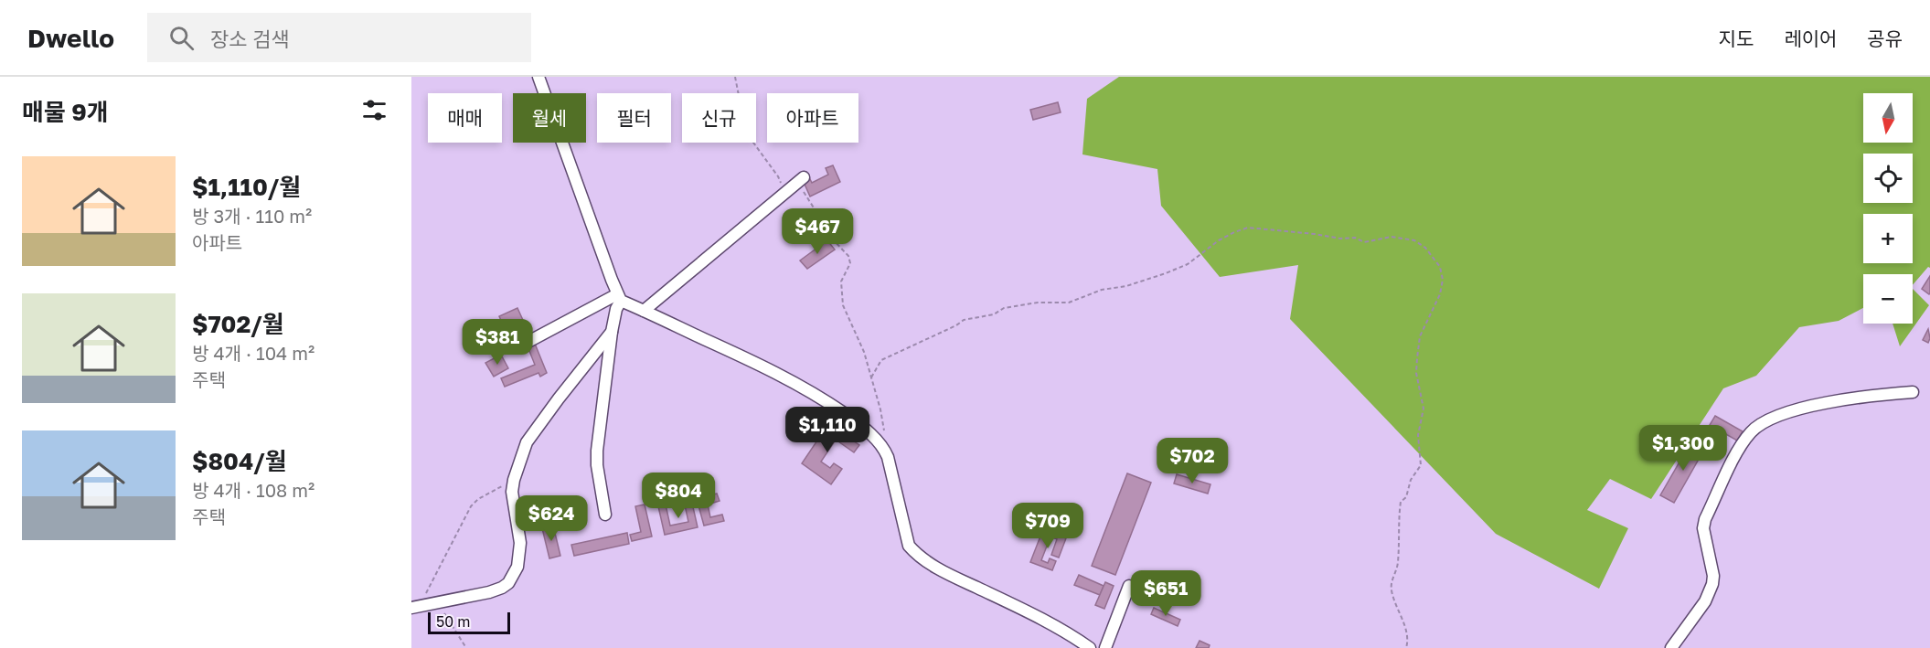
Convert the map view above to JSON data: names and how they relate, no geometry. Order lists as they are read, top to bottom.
{
  "scale_bar": "50 m",
  "north": "bottom",
  "page": {
    "header": "Dwello",
    "search": "장소 검색",
    "nav": ["지도", "레이어", "공유"],
    "heading": "매물 9개",
    "map_buttons": ["+", "−"],
    "chip": [
      "매매",
      "월세",
      "필터",
      "신규",
      "아파트"
    ],
    "list": [
      {
        "name": "$1,110/월",
        "note": "방 3개 · 110 m² · 아파트"
      },
      {
        "name": "$702/월",
        "note": "방 4개 · 104 m² · 주택"
      },
      {
        "name": "$804/월",
        "note": "방 4개 · 108 m² · 주택"
      }
    ],
    "price": [
      "$467",
      "$381",
      "$1,110",
      "$1,300",
      "$702",
      "$804",
      "$624",
      "$709",
      "$651"
    ],
    "scale": "50 m"
  }
}
